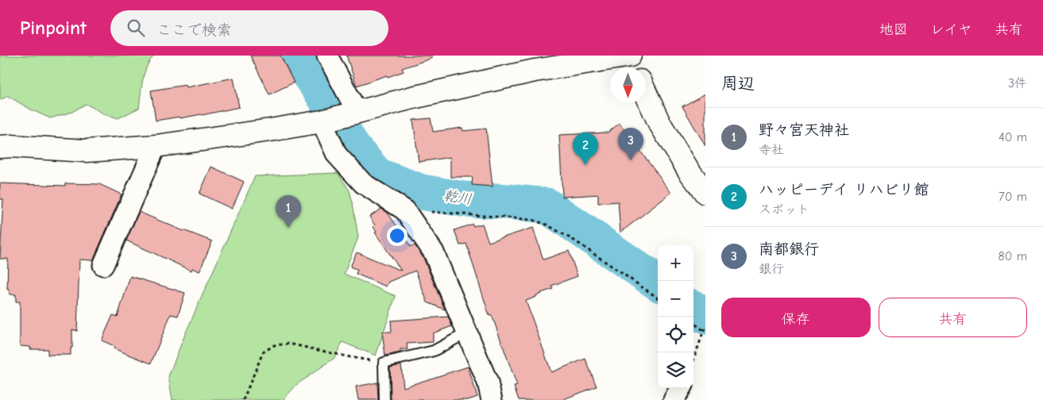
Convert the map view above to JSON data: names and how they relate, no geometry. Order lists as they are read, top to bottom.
{
  "water": ["乾川"],
  "north": "bottom",
  "page": {
    "header": "Pinpoint",
    "search": "ここで検索",
    "nav": ["地図", "レイヤ", "共有"],
    "heading": ["周辺", "3件"],
    "list": [
      {
        "mark": "1",
        "name": "野々宮天神社",
        "note": "寺社",
        "value": "40 m"
      },
      {
        "mark": "2",
        "name": "ハッピーデイ リハビリ館",
        "note": "スポット",
        "value": "70 m"
      },
      {
        "mark": "3",
        "name": "南都銀行",
        "note": "銀行",
        "value": "80 m"
      }
    ],
    "pins": ["3", "2", "1"],
    "map_buttons": ["+", "−"],
    "buttons": ["保存", "共有"]
  }
}
